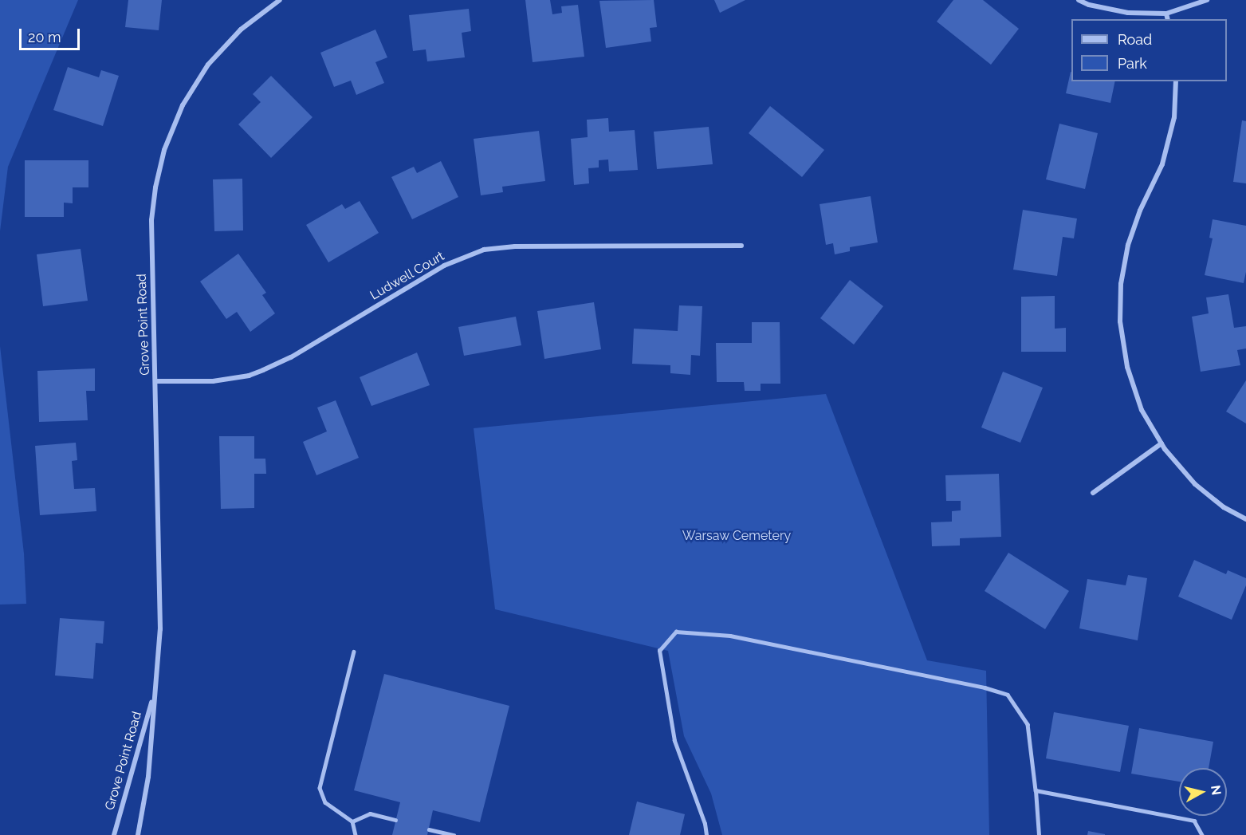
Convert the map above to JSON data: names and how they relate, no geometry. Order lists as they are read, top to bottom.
{
  "streets": {
    "street": ["Ludwell Court", "Grove Point Road"]
  },
  "crossings": [
    ["Ludwell Court", "Grove Point Road"]
  ],
  "parks": ["Warsaw Cemetery"],
  "legend": ["Road", "Park"],
  "scale_bar": "20 m",
  "north": "right"
}
